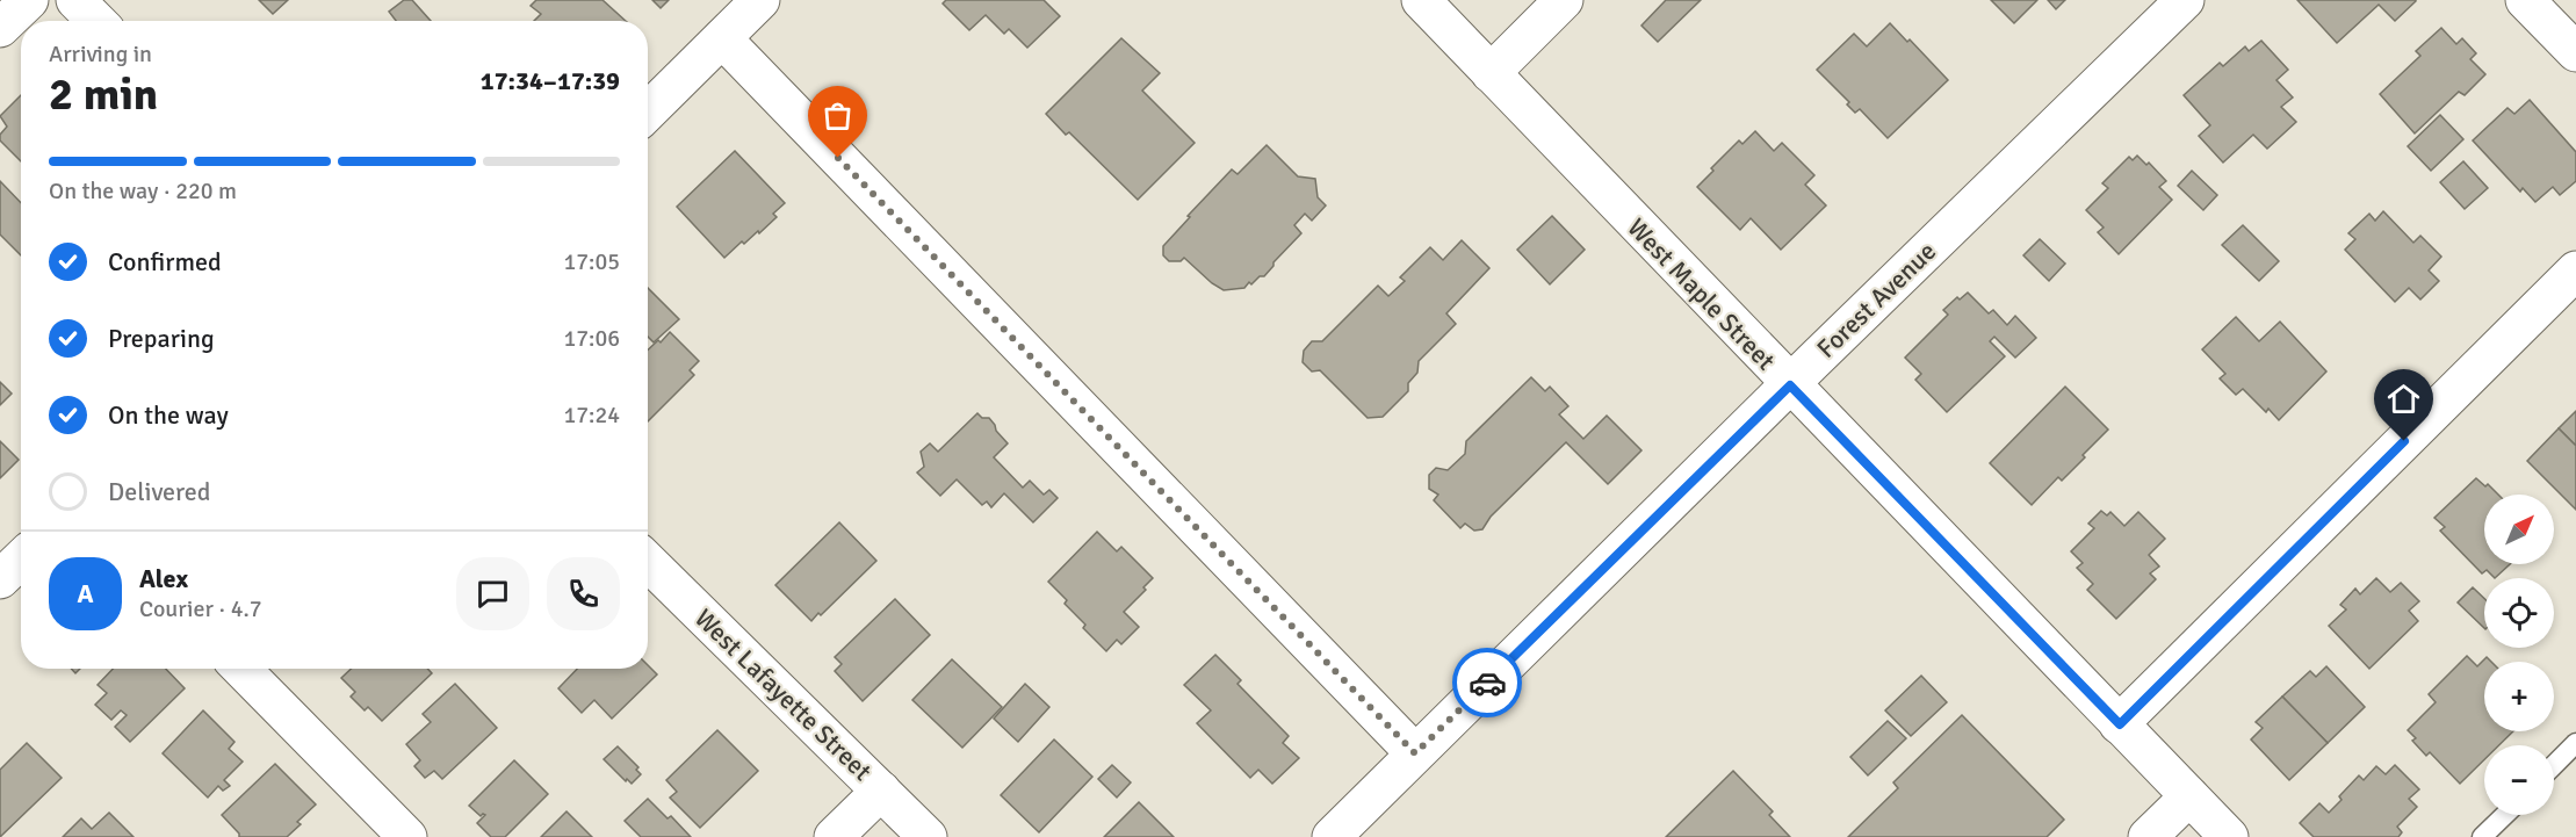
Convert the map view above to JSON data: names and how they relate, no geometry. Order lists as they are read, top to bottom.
{
  "streets": {
    "street": ["West Maple Street", "Forest Avenue", "West Lafayette Street"]
  },
  "crossings": [
    ["West Maple Street", "Forest Avenue"]
  ],
  "north": "top right",
  "page": {
    "heading": ["2 min", "Arriving in", "17:34–17:39"],
    "panel": ["Alex", "Courier · 4.7"],
    "bar": "On the way · 220 m",
    "list": [
      ["Confirmed", "17:05"],
      ["Preparing", "17:06"],
      ["On the way", "17:24"],
      "Delivered"
    ],
    "map_buttons": ["+", "−"],
    "round": "A"
  }
}
